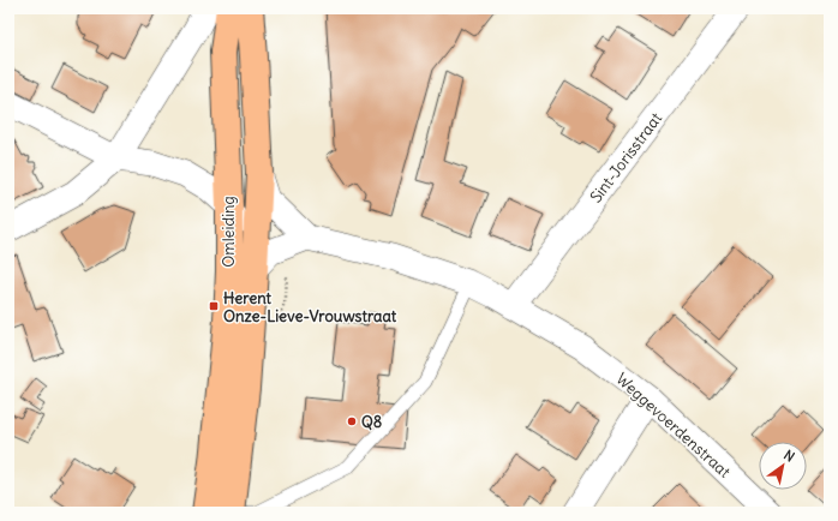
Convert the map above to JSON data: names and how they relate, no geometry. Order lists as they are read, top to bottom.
{
  "streets": {
    "main road": ["Omleiding"],
    "street": ["Sint-Jorisstraat", "Weggevoerdenstraat"]
  },
  "crossings": [
    ["Sint-Jorisstraat", "Weggevoerdenstraat"]
  ],
  "places": {
    "transit": ["Herent Onze-Lieve-Vrouwstraat"],
    "other": ["Q8"]
  },
  "north": "top right"
}
